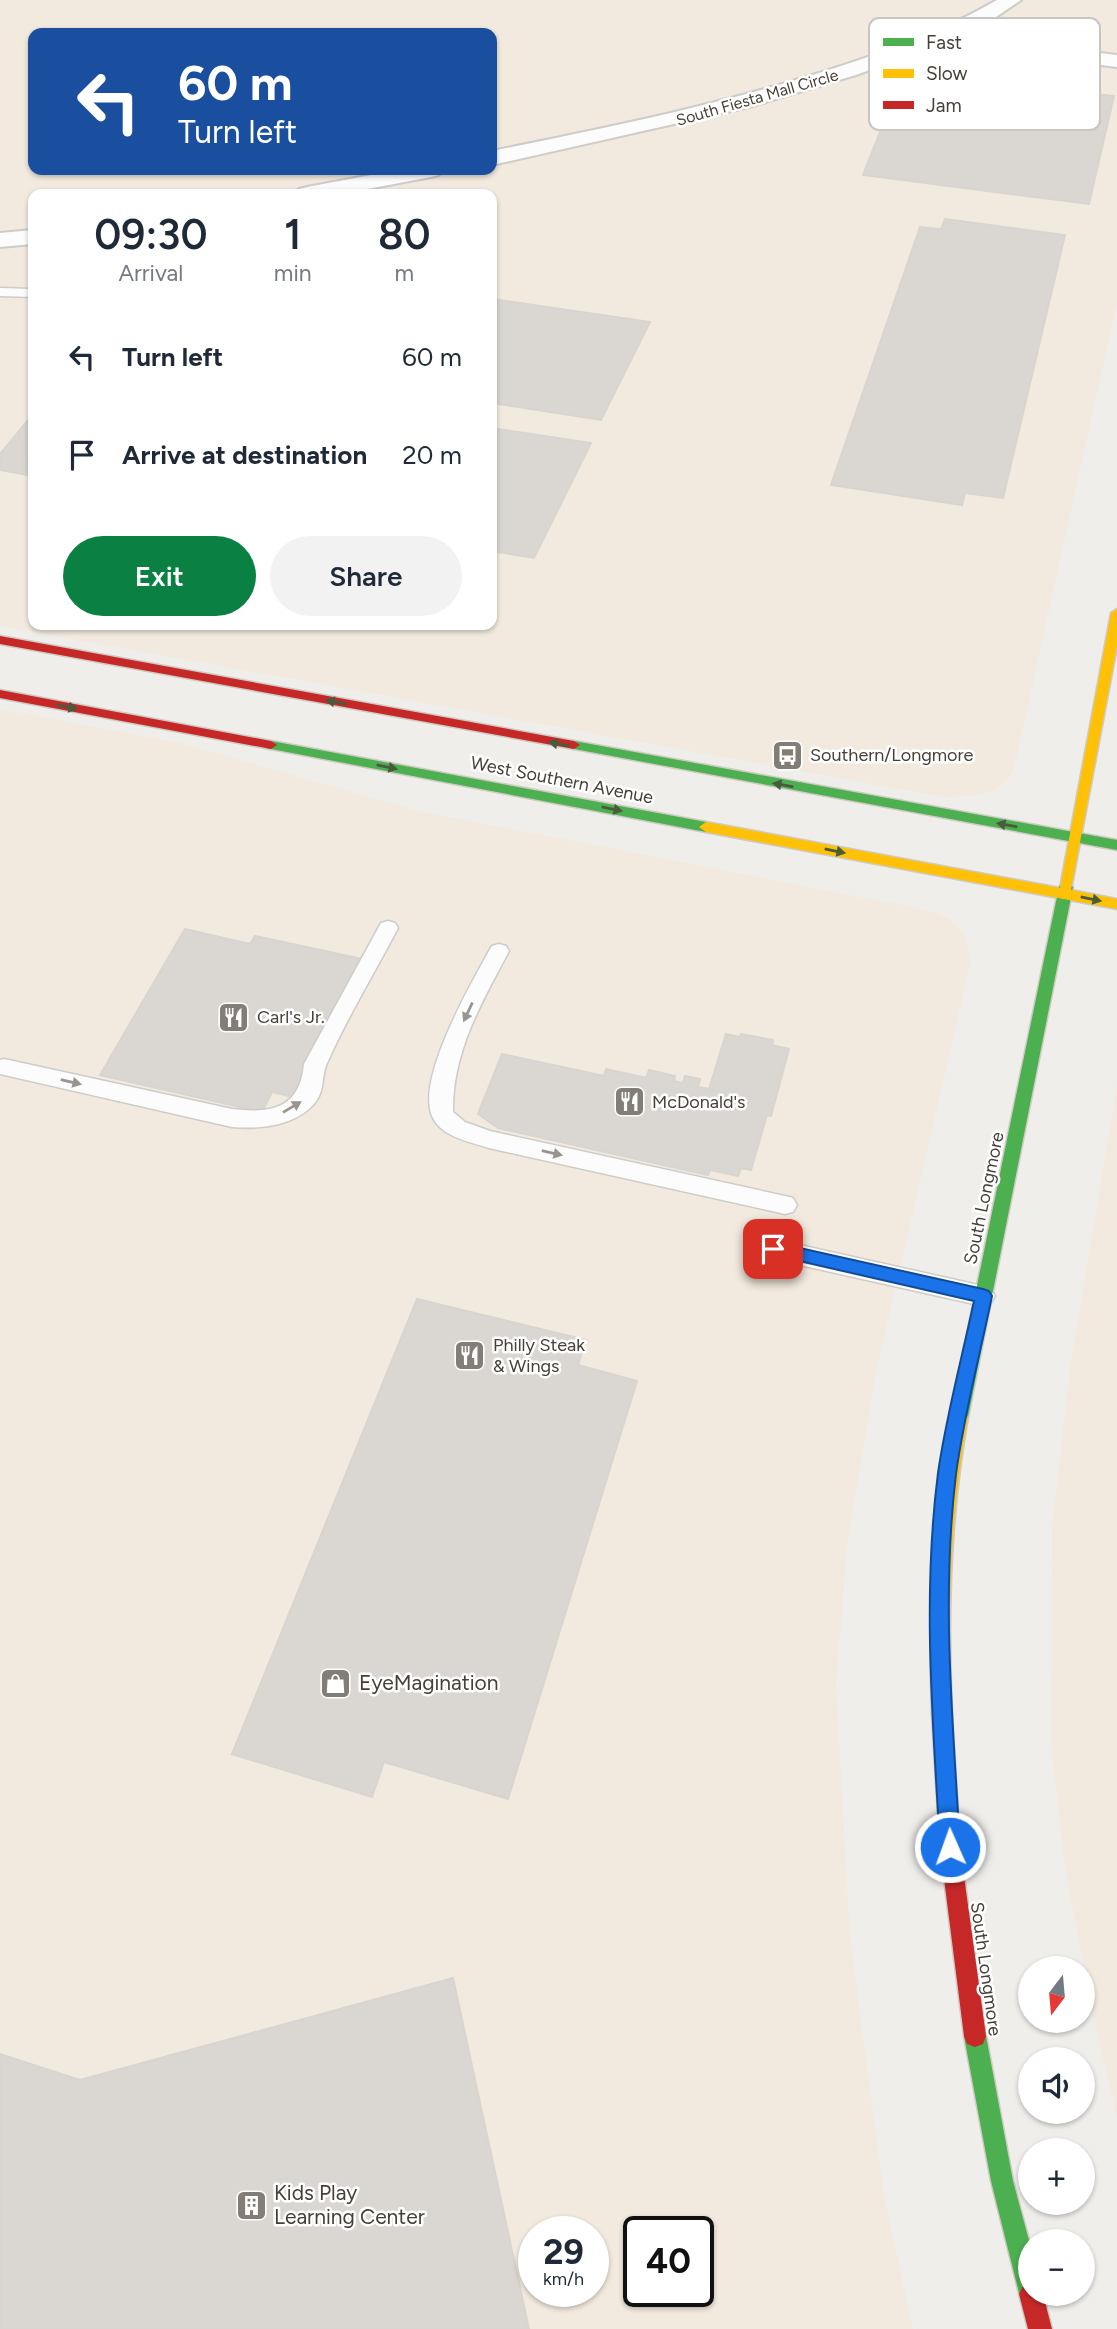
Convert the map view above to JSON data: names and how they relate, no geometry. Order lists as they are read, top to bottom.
{
  "streets": {
    "main road": ["West Southern Avenue", "South Longmore"],
    "street": ["South Fiesta Mall Circle"]
  },
  "crossings": [
    ["West Southern Avenue", "South Longmore"]
  ],
  "places": {
    "bus stop": ["Southern/Longmore"],
    "restaurant": ["Carl's Jr.", "McDonald's", "Philly Steak & Wings"],
    "shop": ["EyeMagination"],
    "building": ["Kids Play Learning Center"]
  },
  "legend": ["Fast", "Slow", "Jam"],
  "north": "bottom",
  "page": {
    "turn": ["60 m", "Turn left"],
    "eta": [
      "09:30",
      "Arrival",
      "1",
      "min",
      "80",
      "m"
    ],
    "list": [
      {
        "name": "Turn left",
        "value": "60 m"
      },
      {
        "name": "Arrive at destination",
        "value": "20 m"
      }
    ],
    "buttons": ["Exit", "Share"],
    "map_buttons": ["+", "−"],
    "speed": "29 km/h",
    "limit": "40"
  }
}
